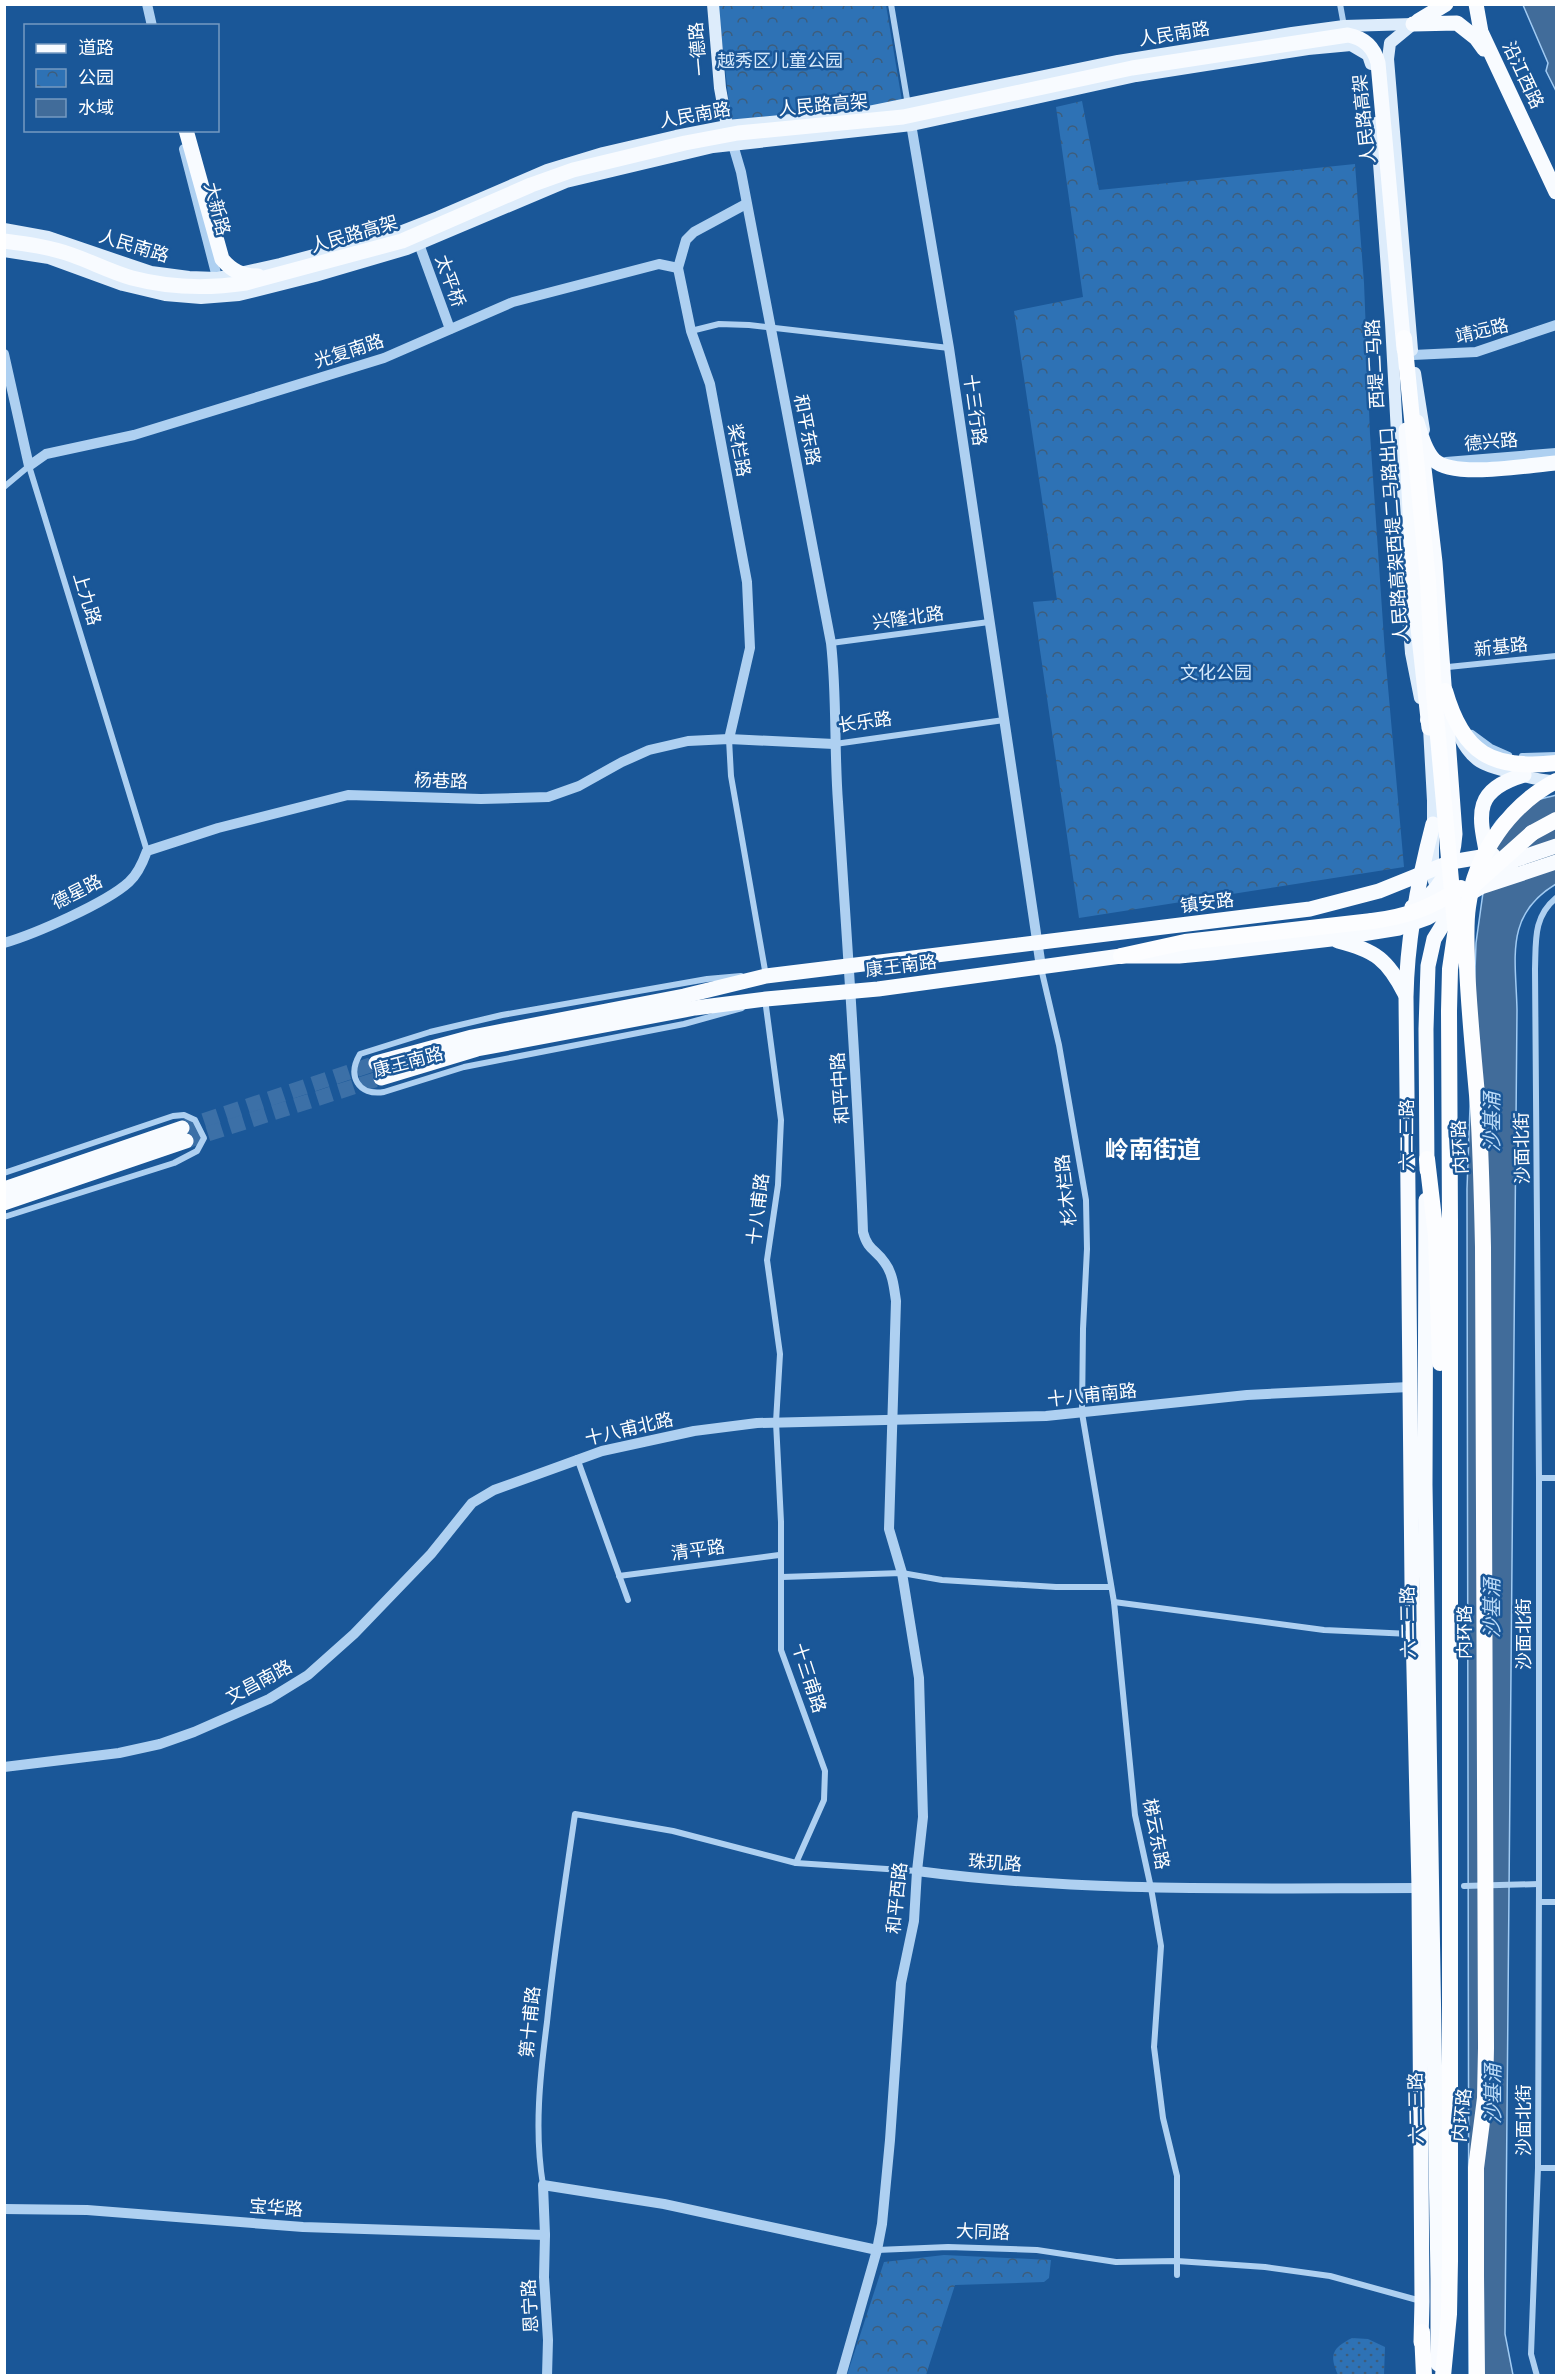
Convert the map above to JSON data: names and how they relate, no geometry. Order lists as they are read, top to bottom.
{
  "streets": {
    "highway": ["内环路"],
    "main road": [
      "人民南路",
      "一德路",
      "沿江西路",
      "人民路高架",
      "西堤二马路",
      "人民路高架西堤二马路出口",
      "镇安路",
      "康王南路",
      "六二三路"
    ],
    "street": [
      "大新路",
      "太平桥",
      "靖远路",
      "光复南路",
      "十三行路",
      "和平东路",
      "德兴路",
      "桨栏路",
      "上九路",
      "兴隆北路",
      "新基路",
      "长乐路",
      "杨巷路",
      "德星路",
      "和平中路",
      "沙面北街",
      "杉木栏路",
      "十八甫路",
      "十八甫南路",
      "十八甫北路",
      "清平路",
      "十三甫路",
      "文昌南路",
      "梯云东路",
      "珠玑路",
      "和平西路",
      "第十甫路",
      "宝华路",
      "大同路",
      "恩宁路"
    ]
  },
  "crossings": [
    ["人民南路", "一德路"],
    ["人民南路", "大新路"],
    ["人民南路", "太平桥"],
    ["人民南路", "西堤二马路"],
    ["人民南路", "十三行路"],
    ["人民南路", "和平东路"],
    ["一德路", "和平东路"],
    ["人民路高架", "人民路高架西堤二马路出口"],
    ["太平桥", "光复南路"],
    ["靖远路", "西堤二马路"],
    ["光复南路", "桨栏路"],
    ["光复南路", "上九路"],
    ["西堤二马路", "德兴路"],
    ["西堤二马路", "人民路高架西堤二马路出口"],
    ["西堤二马路", "新基路"],
    ["西堤二马路", "六二三路"],
    ["西堤二马路", "内环路"],
    ["十三行路", "兴隆北路"],
    ["十三行路", "长乐路"],
    ["和平东路", "桨栏路"],
    ["和平东路", "兴隆北路"],
    ["和平东路", "长乐路"],
    ["和平东路", "和平中路"],
    ["桨栏路", "长乐路"],
    ["桨栏路", "杨巷路"],
    ["上九路", "杨巷路"],
    ["上九路", "德星路"],
    ["长乐路", "杨巷路"],
    ["长乐路", "和平中路"],
    ["杨巷路", "德星路"],
    ["镇安路", "康王南路"],
    ["镇安路", "六二三路"],
    ["康王南路", "和平中路"],
    ["康王南路", "杉木栏路"],
    ["康王南路", "十八甫路"],
    ["和平中路", "十八甫南路"],
    ["和平中路", "和平西路"],
    ["六二三路", "内环路"],
    ["六二三路", "十八甫南路"],
    ["六二三路", "珠玑路"],
    ["六二三路", "大同路"],
    ["杉木栏路", "十八甫南路"],
    ["杉木栏路", "梯云东路"],
    ["十八甫路", "十八甫南路"],
    ["十八甫路", "十八甫北路"],
    ["十八甫路", "十三甫路"],
    ["十八甫南路", "十八甫北路"],
    ["十八甫南路", "十三甫路"],
    ["十八甫南路", "梯云东路"],
    ["十八甫南路", "和平西路"],
    ["十八甫北路", "十三甫路"],
    ["十八甫北路", "文昌南路"],
    ["清平路", "十三甫路"],
    ["十三甫路", "珠玑路"],
    ["梯云东路", "珠玑路"],
    ["梯云东路", "大同路"],
    ["珠玑路", "和平西路"],
    ["珠玑路", "第十甫路"],
    ["和平西路", "大同路"],
    ["第十甫路", "宝华路"],
    ["第十甫路", "大同路"],
    ["第十甫路", "恩宁路"],
    ["宝华路", "恩宁路"]
  ],
  "districts": ["岭南街道"],
  "water": ["沙基涌"],
  "parks": ["越秀区儿童公园", "文化公园"],
  "legend": ["道路", "公园", "水域"]
}
